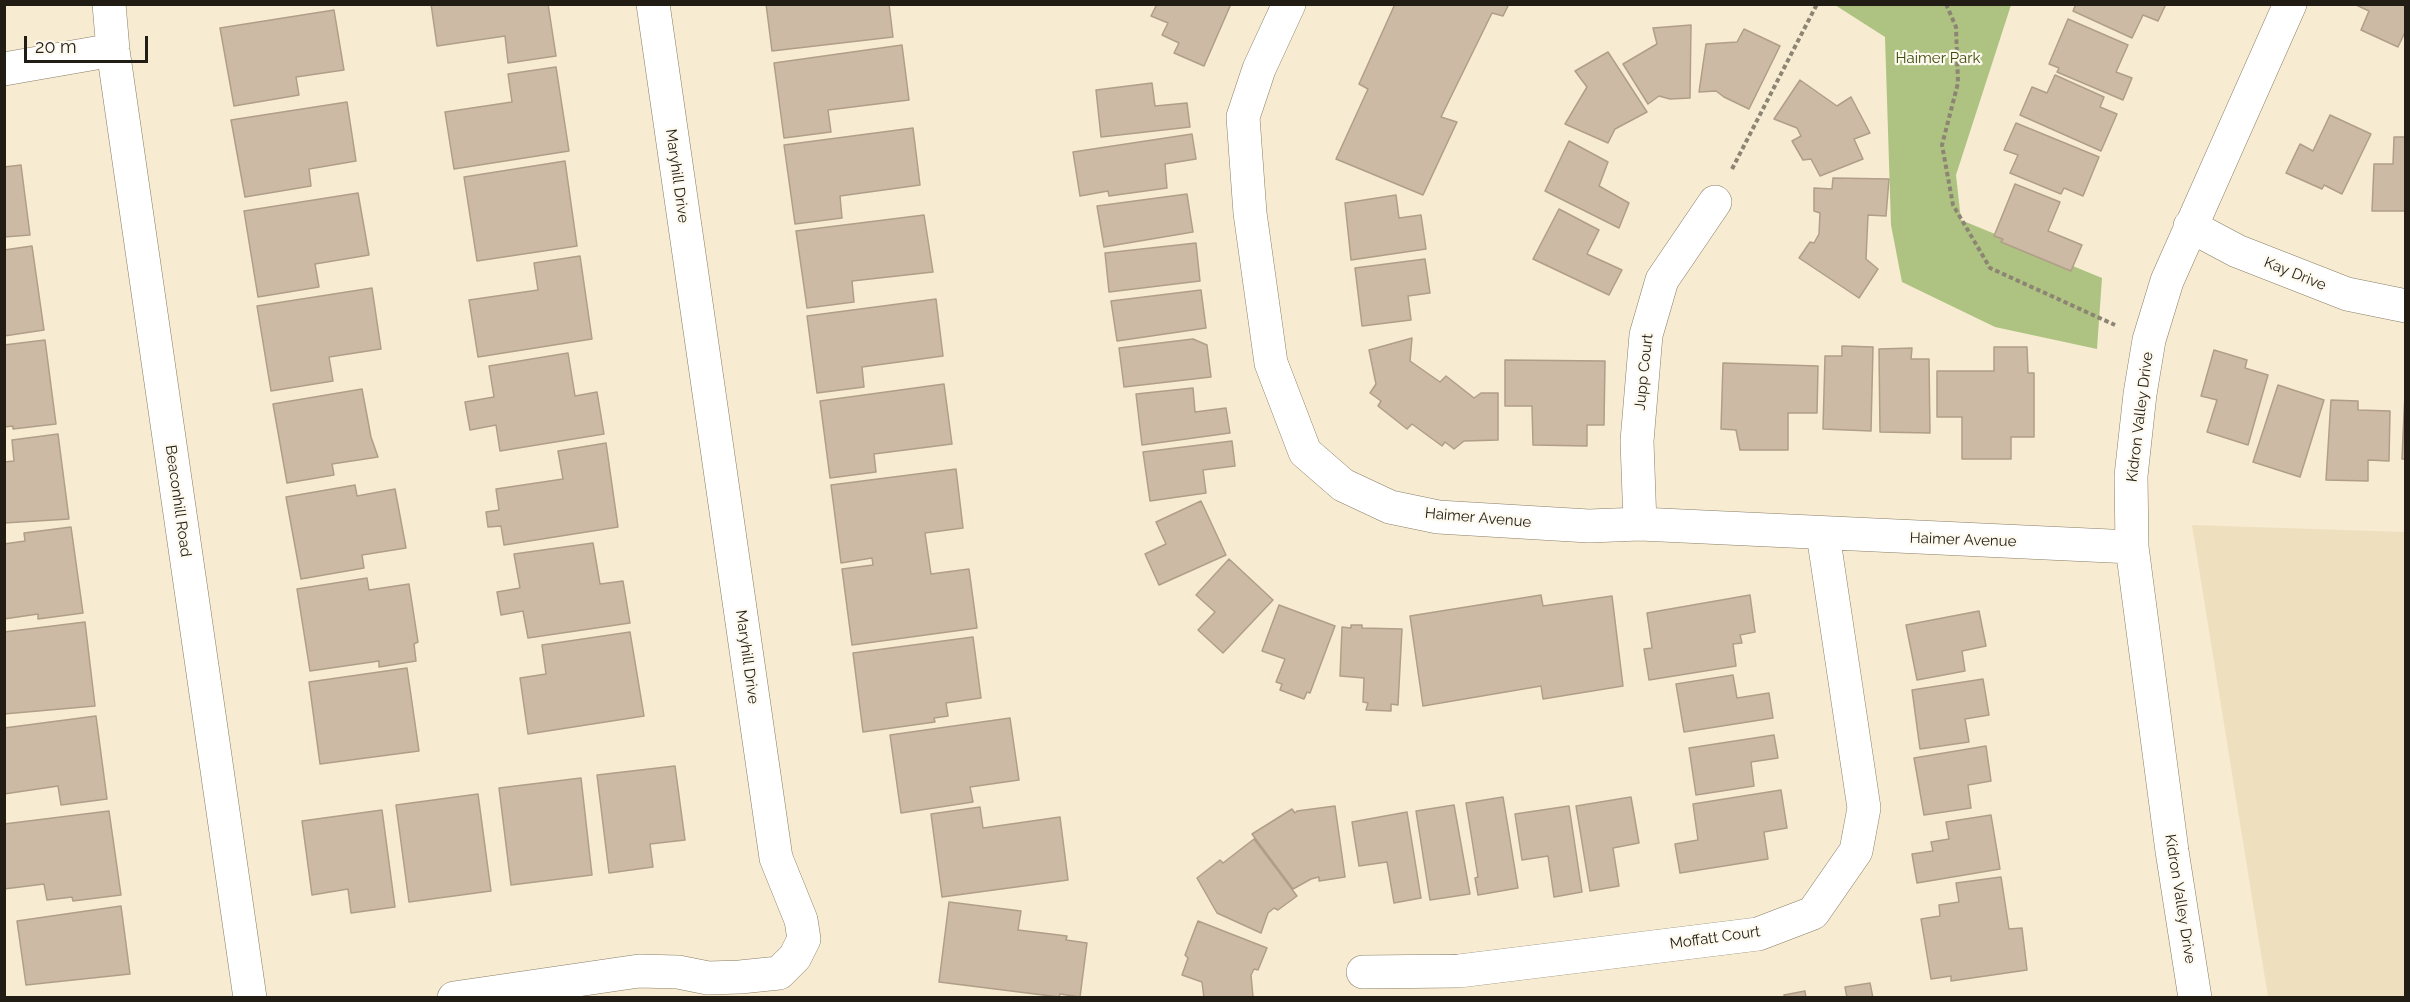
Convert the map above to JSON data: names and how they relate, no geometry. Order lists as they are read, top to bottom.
{
  "streets": {
    "street": [
      "Maryhill Drive",
      "Kay Drive",
      "Jupp Court",
      "Kidron Valley Drive",
      "Beaconhill Road",
      "Haimer Avenue",
      "Moffatt Court"
    ]
  },
  "crossings": [
    ["Kay Drive", "Kidron Valley Drive"],
    ["Jupp Court", "Haimer Avenue"],
    ["Kidron Valley Drive", "Haimer Avenue"],
    ["Haimer Avenue", "Moffatt Court"]
  ],
  "parks": ["Haimer Park"],
  "scale_bar": "20 m"
}
